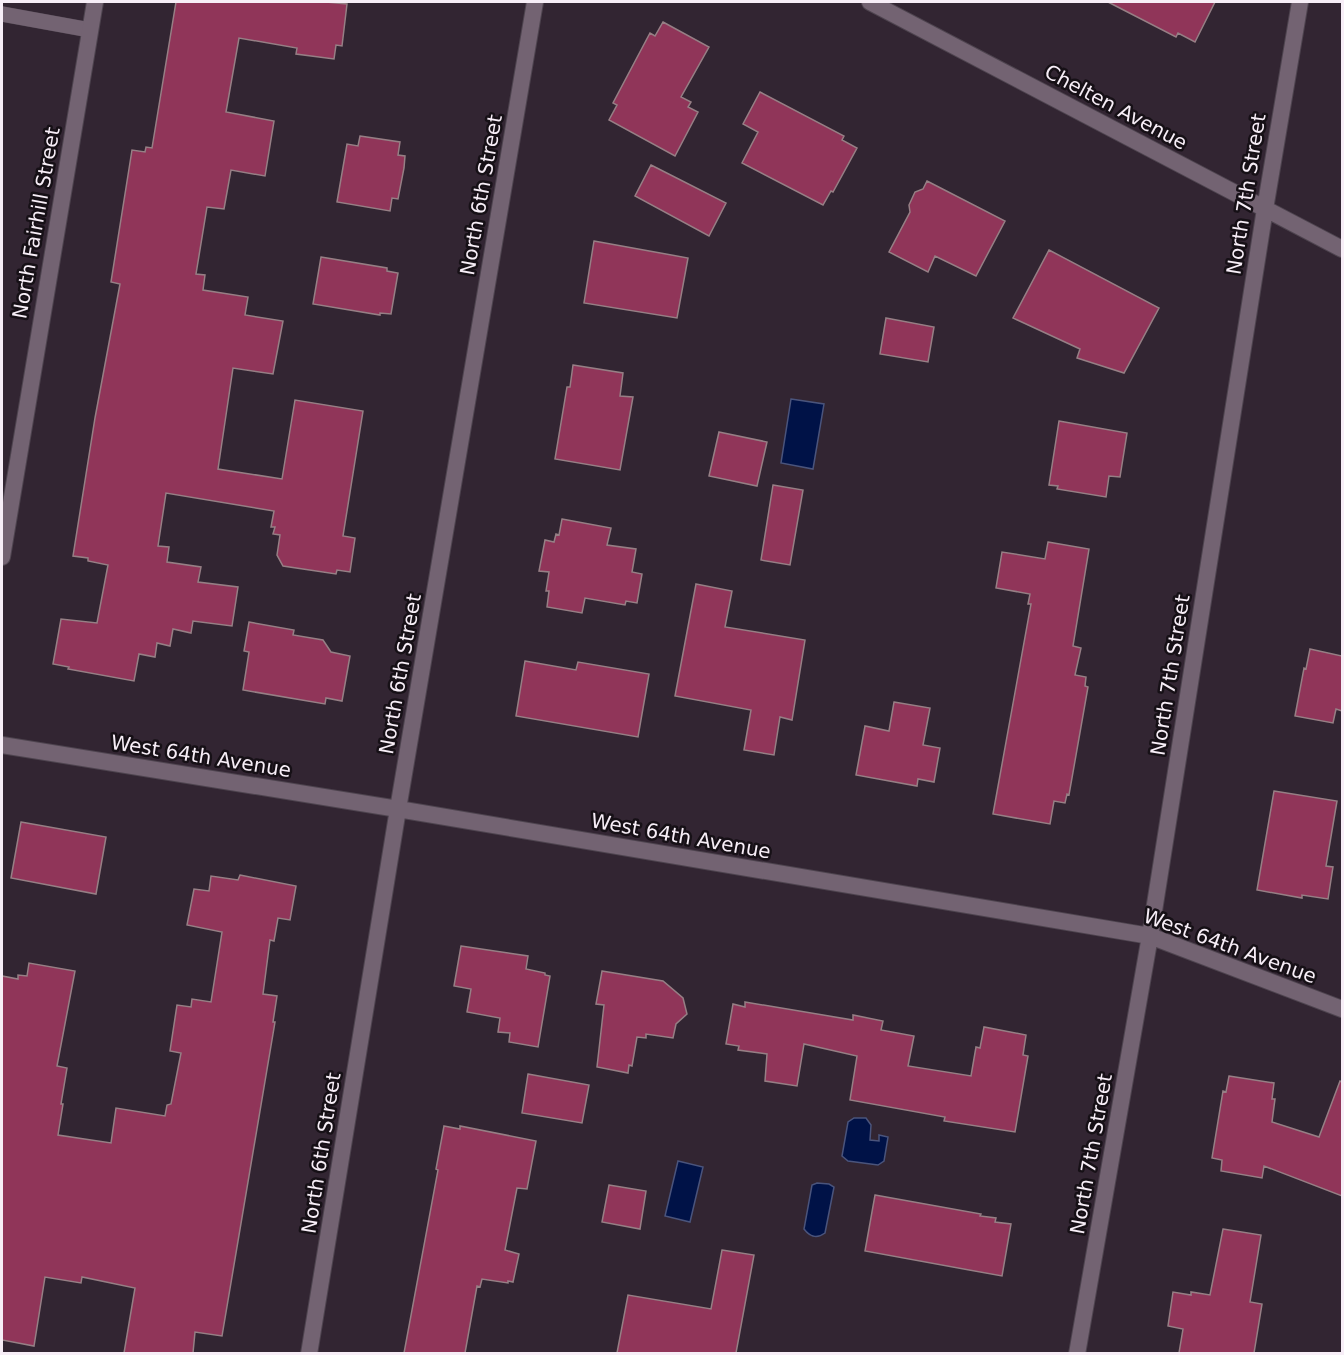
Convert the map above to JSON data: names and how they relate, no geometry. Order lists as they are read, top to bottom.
{
  "streets": {
    "street": [
      "Chelten Avenue",
      "North 7th Street",
      "North 6th Street",
      "North Fairhill Street",
      "West 64th Avenue"
    ]
  },
  "crossings": [
    ["Chelten Avenue", "North 7th Street"],
    ["North 7th Street", "West 64th Avenue"],
    ["North 6th Street", "West 64th Avenue"]
  ]
}
